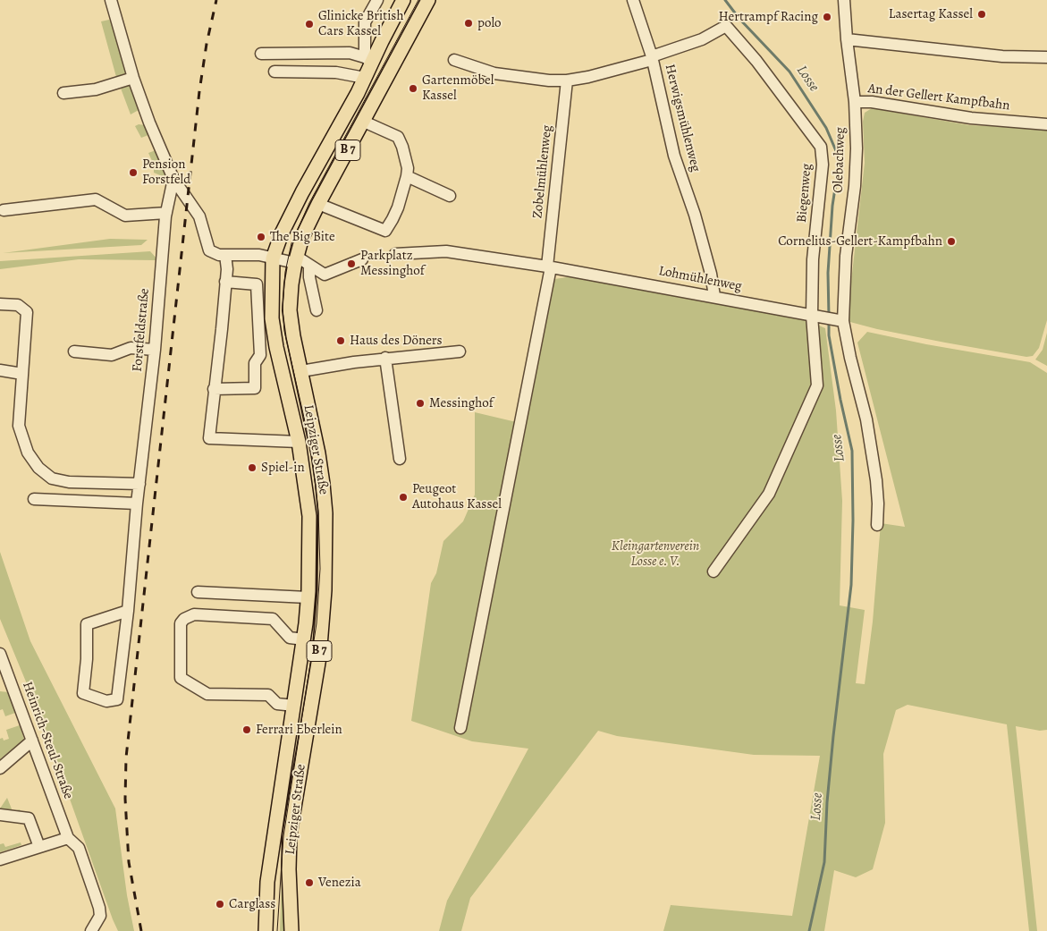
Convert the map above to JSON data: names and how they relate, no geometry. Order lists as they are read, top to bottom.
{
  "streets": {
    "main road": ["B 7", "Leipziger Straße"],
    "street": [
      "An der Gellert Kampfbahn",
      "Herwigsmühlenweg",
      "Olebachweg",
      "Zobelmühlenweg",
      "Biegenweg",
      "Lohmühlenweg",
      "Forstfeldstraße",
      "Heinrich-Steul-Straße"
    ]
  },
  "crossings": [
    ["An der Gellert Kampfbahn", "Olebachweg"],
    ["Herwigsmühlenweg", "Biegenweg"],
    ["Herwigsmühlenweg", "Lohmühlenweg"],
    ["Olebachweg", "Lohmühlenweg"],
    ["Zobelmühlenweg", "Lohmühlenweg"],
    ["Biegenweg", "Lohmühlenweg"]
  ],
  "water": ["Losse"],
  "parks": ["Kleingartenverein Losse e. V."],
  "places": [
    "Lasertag Kassel",
    "Hertrampf Racing",
    "polo",
    "Glinicke British Cars Kassel",
    "Gartenmöbel Kassel",
    "Pension Forstfeld",
    "The Big Bite",
    "Cornelius-Gellert-Kampfbahn",
    "Parkplatz Messinghof",
    "Haus des Döners",
    "Messinghof",
    "Spiel-in",
    "Peugeot Autohaus Kassel",
    "Ferrari Eberlein",
    "Venezia",
    "Carglass"
  ]
}
